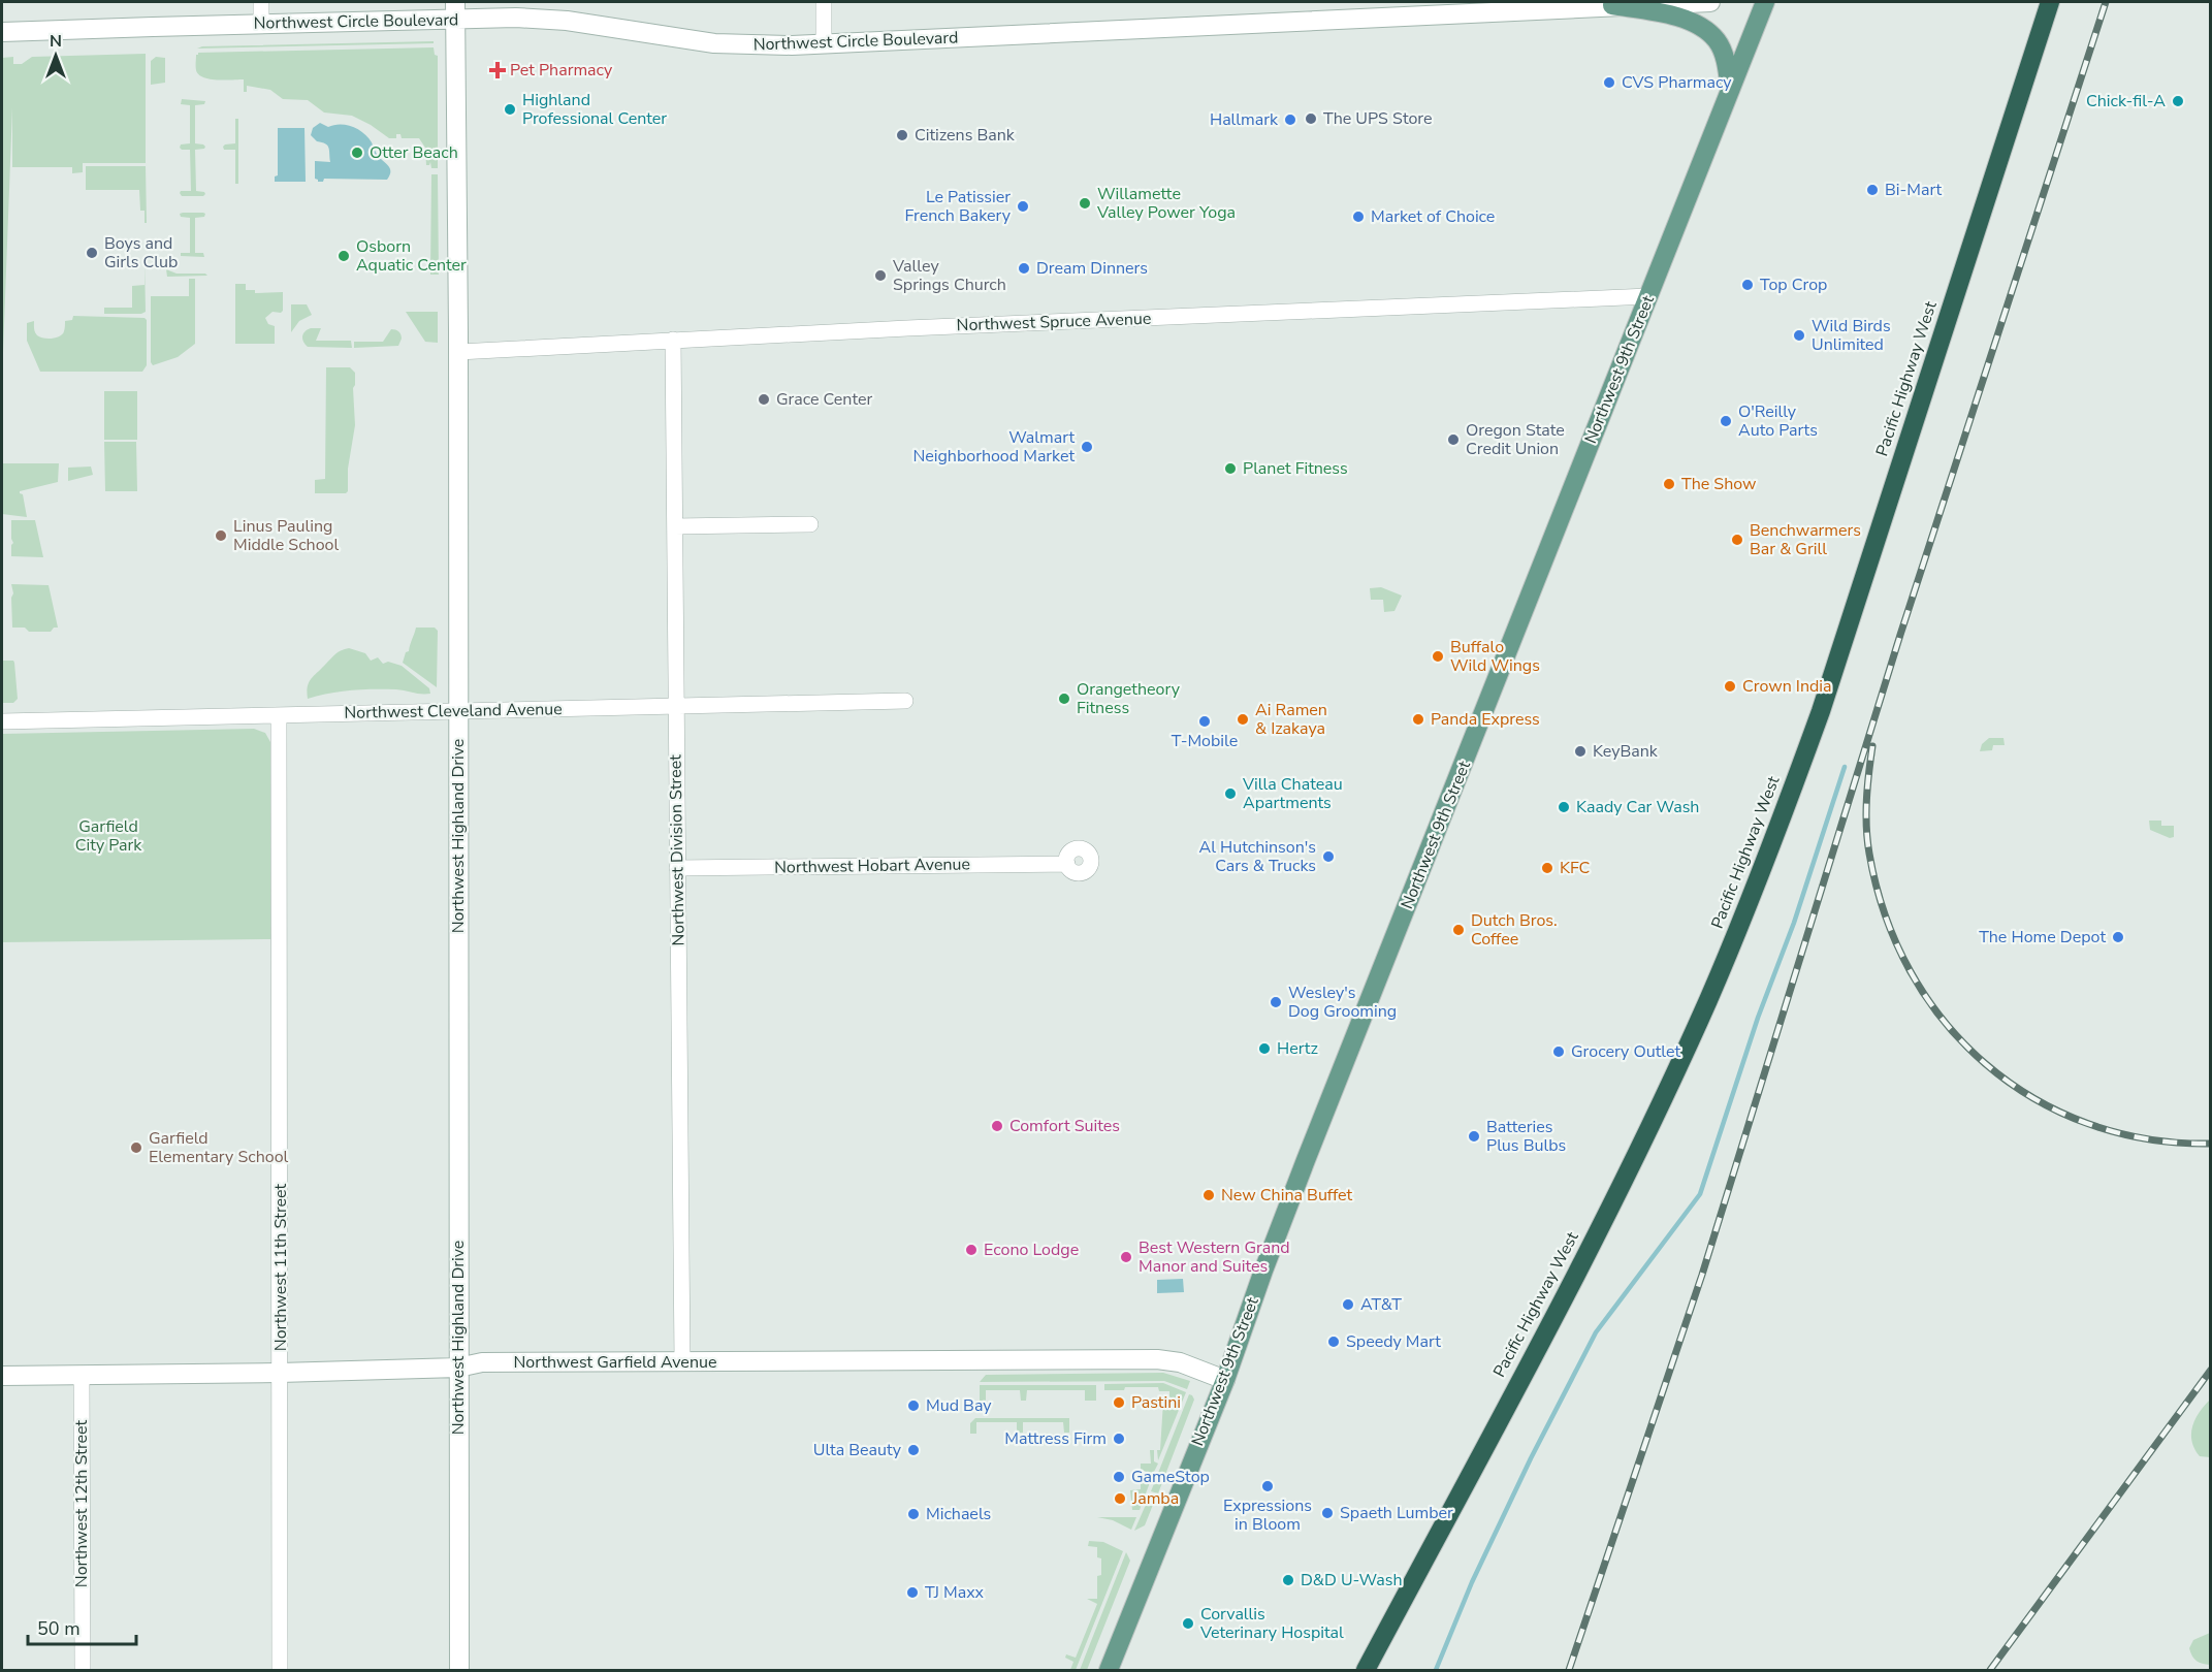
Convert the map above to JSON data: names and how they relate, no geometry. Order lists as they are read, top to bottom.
{
  "streets": {
    "highway": ["Pacific Highway West"],
    "main road": ["Northwest 9th Street"],
    "street": [
      "Northwest Circle Boulevard",
      "Northwest Spruce Avenue",
      "Northwest Cleveland Avenue",
      "Northwest Highland Drive",
      "Northwest Division Street",
      "Northwest Hobart Avenue",
      "Northwest 11th Street",
      "Northwest Garfield Avenue",
      "Northwest 12th Street"
    ]
  },
  "crossings": [
    ["Northwest Circle Boulevard", "Northwest Highland Drive"],
    ["Northwest Spruce Avenue", "Northwest 9th Street"],
    ["Northwest Spruce Avenue", "Northwest Highland Drive"],
    ["Northwest Spruce Avenue", "Northwest Division Street"],
    ["Northwest 9th Street", "Northwest Garfield Avenue"],
    ["Northwest Cleveland Avenue", "Northwest Highland Drive"],
    ["Northwest Cleveland Avenue", "Northwest Division Street"],
    ["Northwest Cleveland Avenue", "Northwest 11th Street"],
    ["Northwest Highland Drive", "Northwest Garfield Avenue"],
    ["Northwest Division Street", "Northwest Hobart Avenue"],
    ["Northwest Division Street", "Northwest Garfield Avenue"],
    ["Northwest 11th Street", "Northwest Garfield Avenue"],
    ["Northwest Garfield Avenue", "Northwest 12th Street"]
  ],
  "parks": ["Garfield City Park"],
  "places": {
    "health": ["Pet Pharmacy"],
    "other": [
      "CVS Pharmacy",
      "Chick-fil-A",
      "Highland Professional Center",
      "The UPS Store",
      "Hallmark",
      "Citizens Bank",
      "Otter Beach",
      "Bi-Mart",
      "Willamette Valley Power Yoga",
      "Le Patissier French Bakery",
      "Market of Choice",
      "Boys and Girls Club",
      "Osborn Aquatic Center",
      "Dream Dinners",
      "Valley Springs Church",
      "Top Crop",
      "Wild Birds Unlimited",
      "Grace Center",
      "O'Reilly Auto Parts",
      "Oregon State Credit Union",
      "Walmart Neighborhood Market",
      "Planet Fitness",
      "The Show",
      "Linus Pauling Middle School",
      "Benchwarmers Bar & Grill",
      "Buffalo Wild Wings",
      "Crown India",
      "Orangetheory Fitness",
      "Ai Ramen & Izakaya",
      "Panda Express",
      "T-Mobile",
      "KeyBank",
      "Villa Chateau Apartments",
      "Kaady Car Wash",
      "Al Hutchinson's Cars & Trucks",
      "KFC",
      "Dutch Bros. Coffee",
      "The Home Depot",
      "Wesley's Dog Grooming",
      "Hertz",
      "Grocery Outlet",
      "Comfort Suites",
      "Batteries Plus Bulbs",
      "Garfield Elementary School",
      "New China Buffet",
      "Econo Lodge",
      "Best Western Grand Manor and Suites",
      "AT&T",
      "Speedy Mart",
      "Pastini",
      "Mud Bay",
      "Mattress Firm",
      "Ulta Beauty",
      "GameStop",
      "Expressions in Bloom",
      "Jamba",
      "Spaeth Lumber",
      "Michaels",
      "D&D U-Wash",
      "TJ Maxx",
      "Corvallis Veterinary Hospital"
    ]
  },
  "scale_bar": "50 m",
  "north": "top"
}
